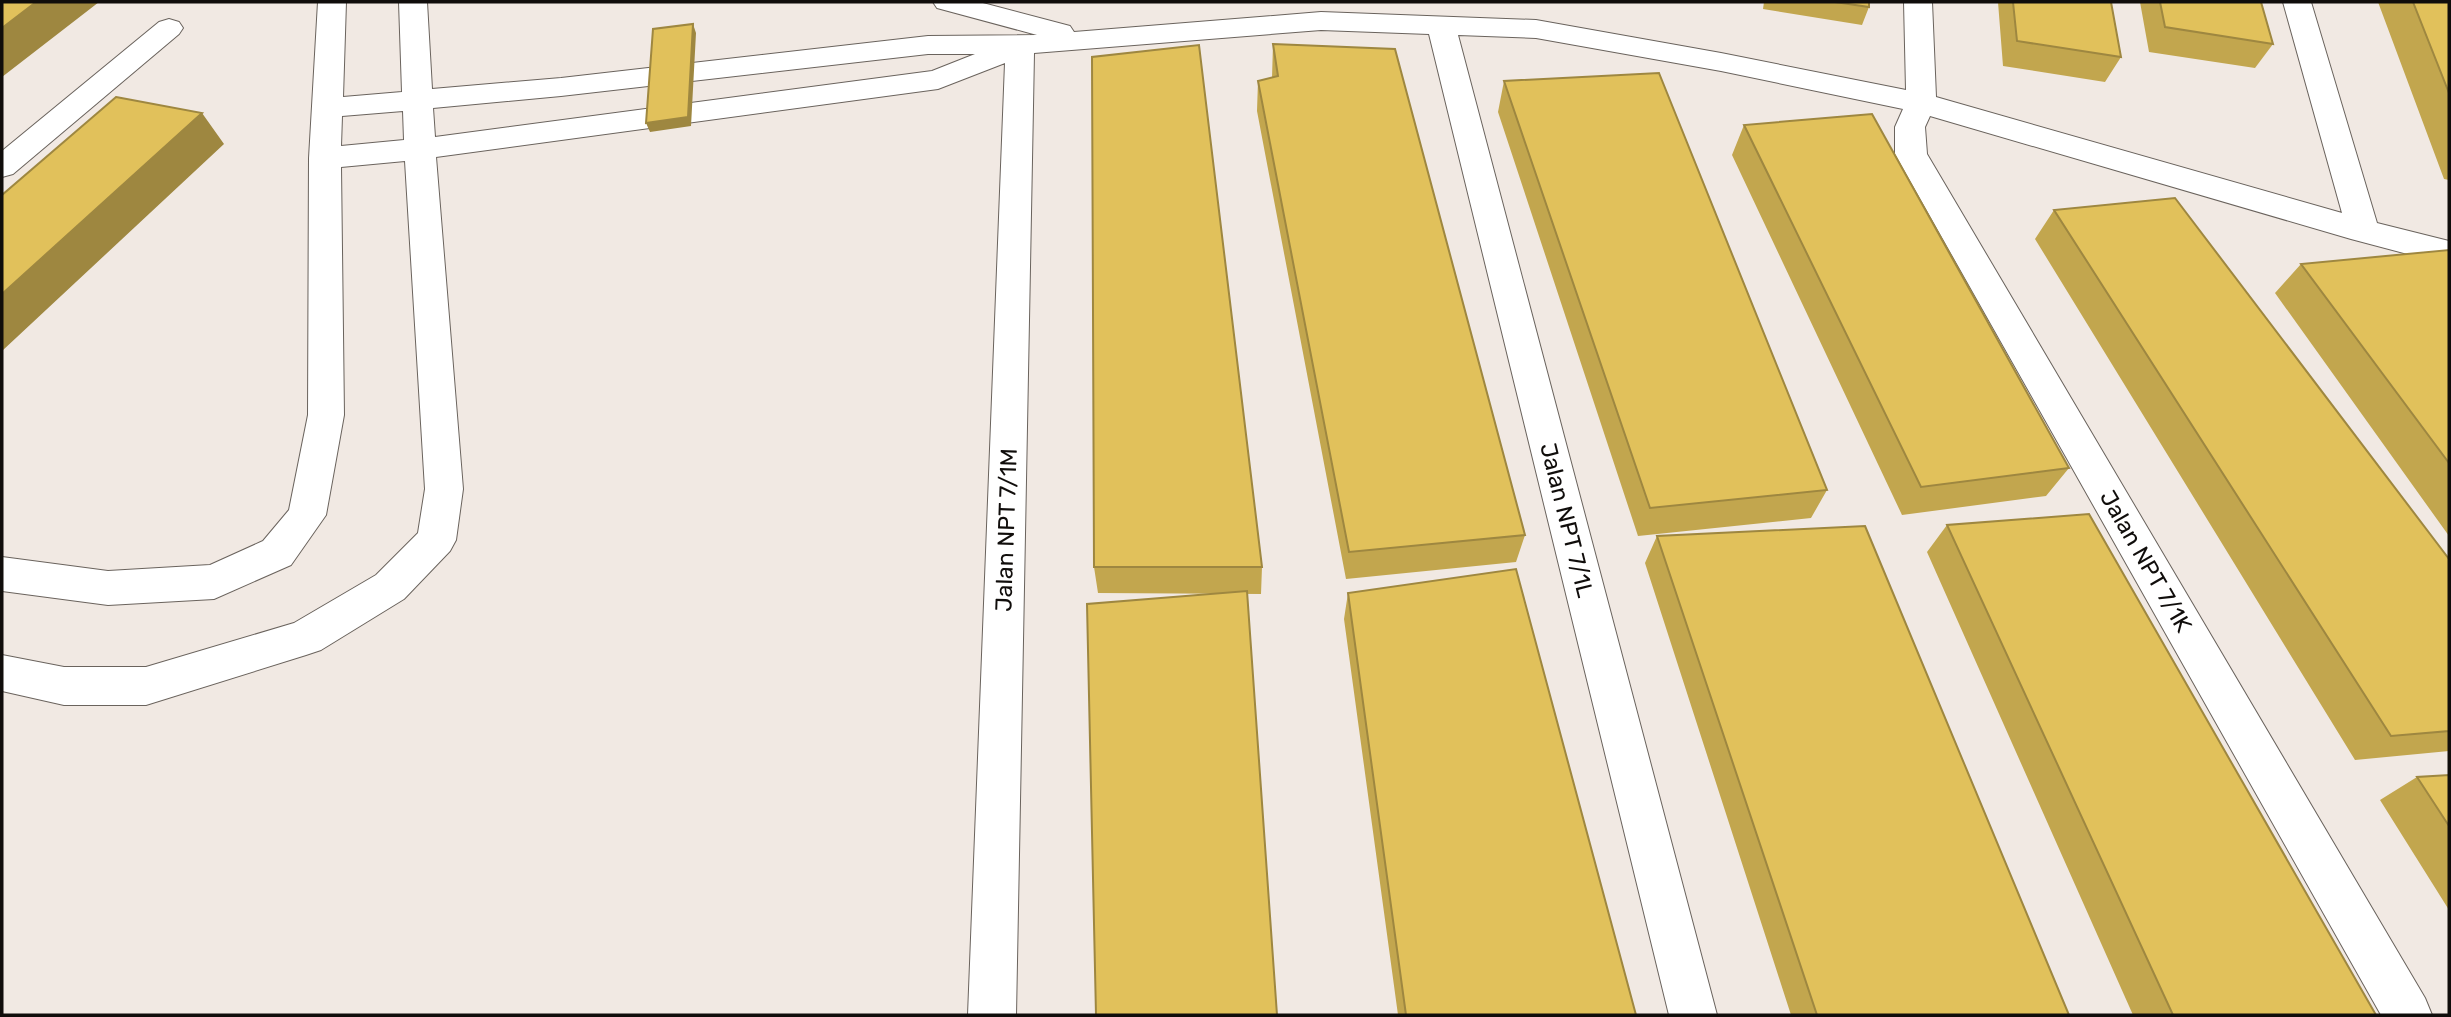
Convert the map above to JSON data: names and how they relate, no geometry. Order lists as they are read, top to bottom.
{
  "streets": {
    "street": ["Jalan NPT 7/1L", "Jalan NPT 7/1M", "Jalan NPT 7/1K"]
  }
}
